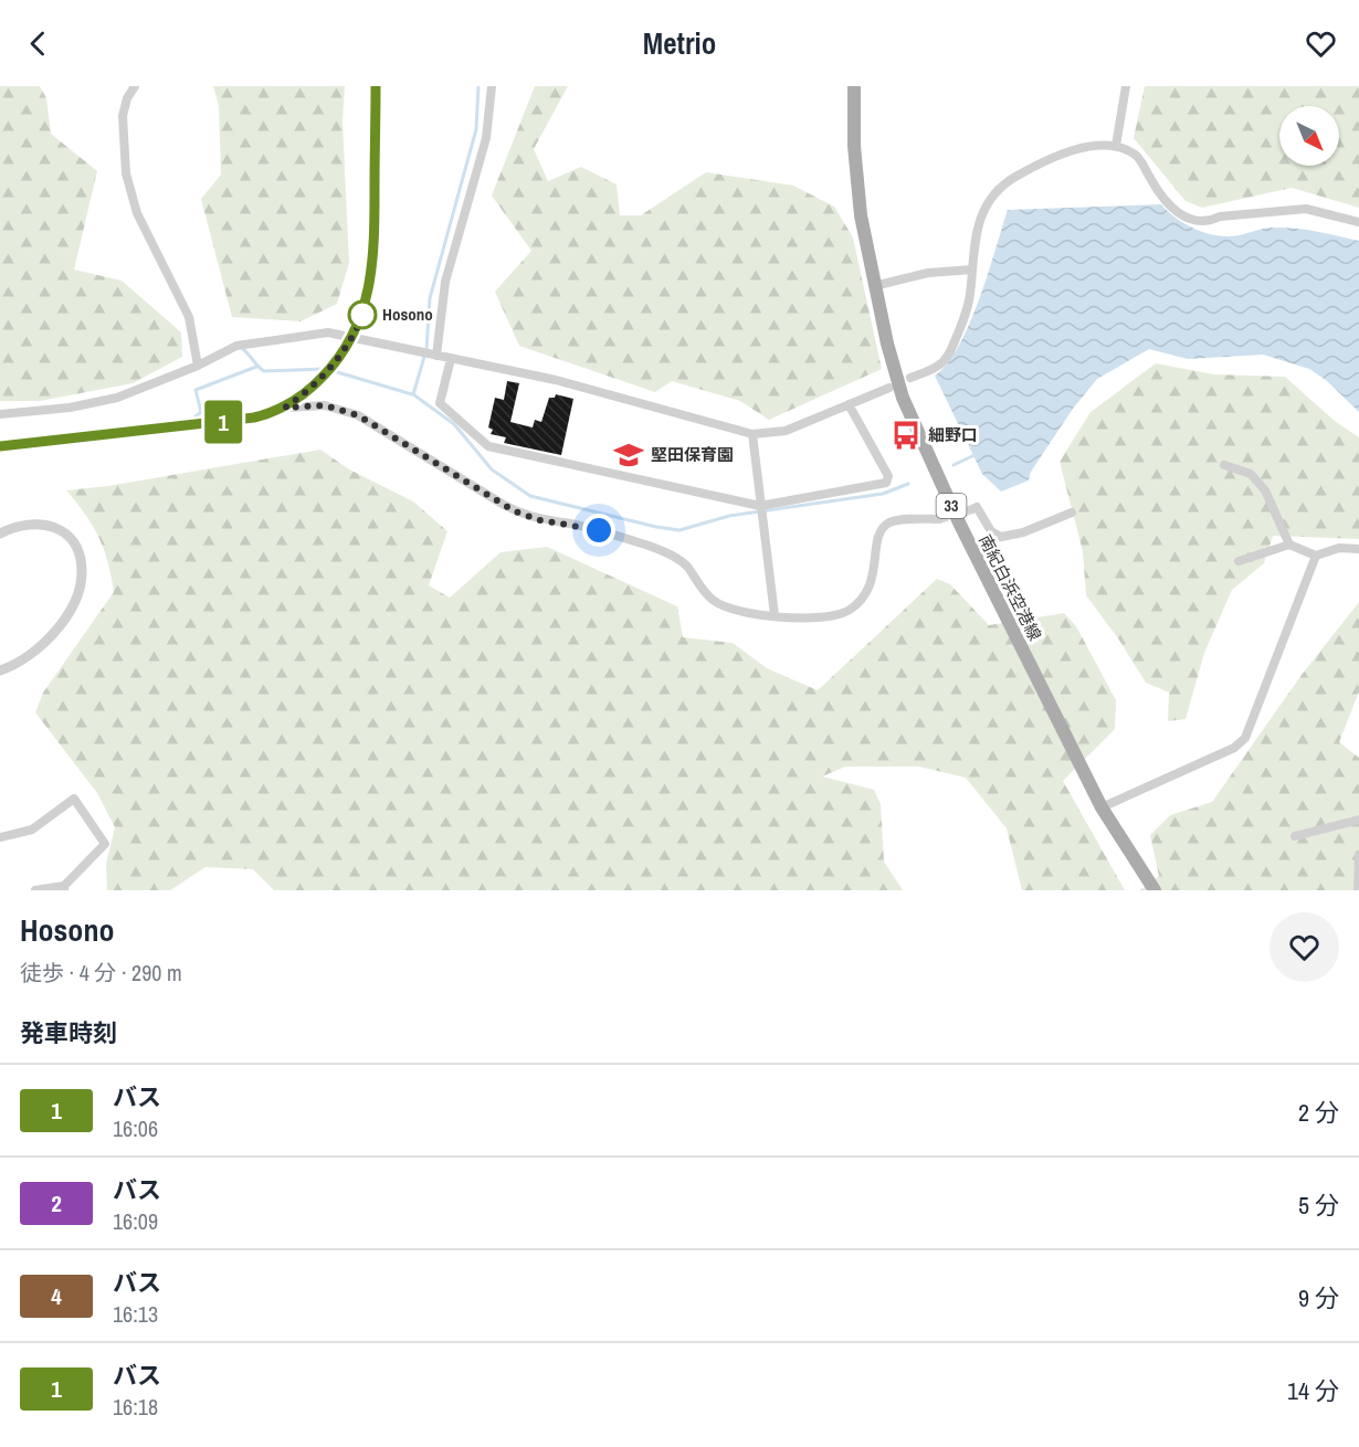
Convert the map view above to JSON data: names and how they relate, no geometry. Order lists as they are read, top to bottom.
{
  "streets": {
    "main road": ["33", "南紀白浜空港線"]
  },
  "places": {
    "other": ["Hosono"],
    "bus stop": ["細野口"],
    "school or university": ["堅田保育園"]
  },
  "lines": ["bus line 1"],
  "north": "bottom right",
  "page": {
    "header": "Metrio",
    "on_map": "1",
    "heading": [
      ["Hosono", "徒歩 · 4 分 · 290 m"],
      "発車時刻"
    ],
    "list": [
      {
        "mark": "1",
        "name": "バス",
        "note": "16:06",
        "value": "2 分"
      },
      {
        "mark": "2",
        "name": "バス",
        "note": "16:09",
        "value": "5 分"
      },
      {
        "mark": "4",
        "name": "バス",
        "note": "16:13",
        "value": "9 分"
      },
      {
        "mark": "1",
        "name": "バス",
        "note": "16:18",
        "value": "14 分"
      }
    ]
  }
}
